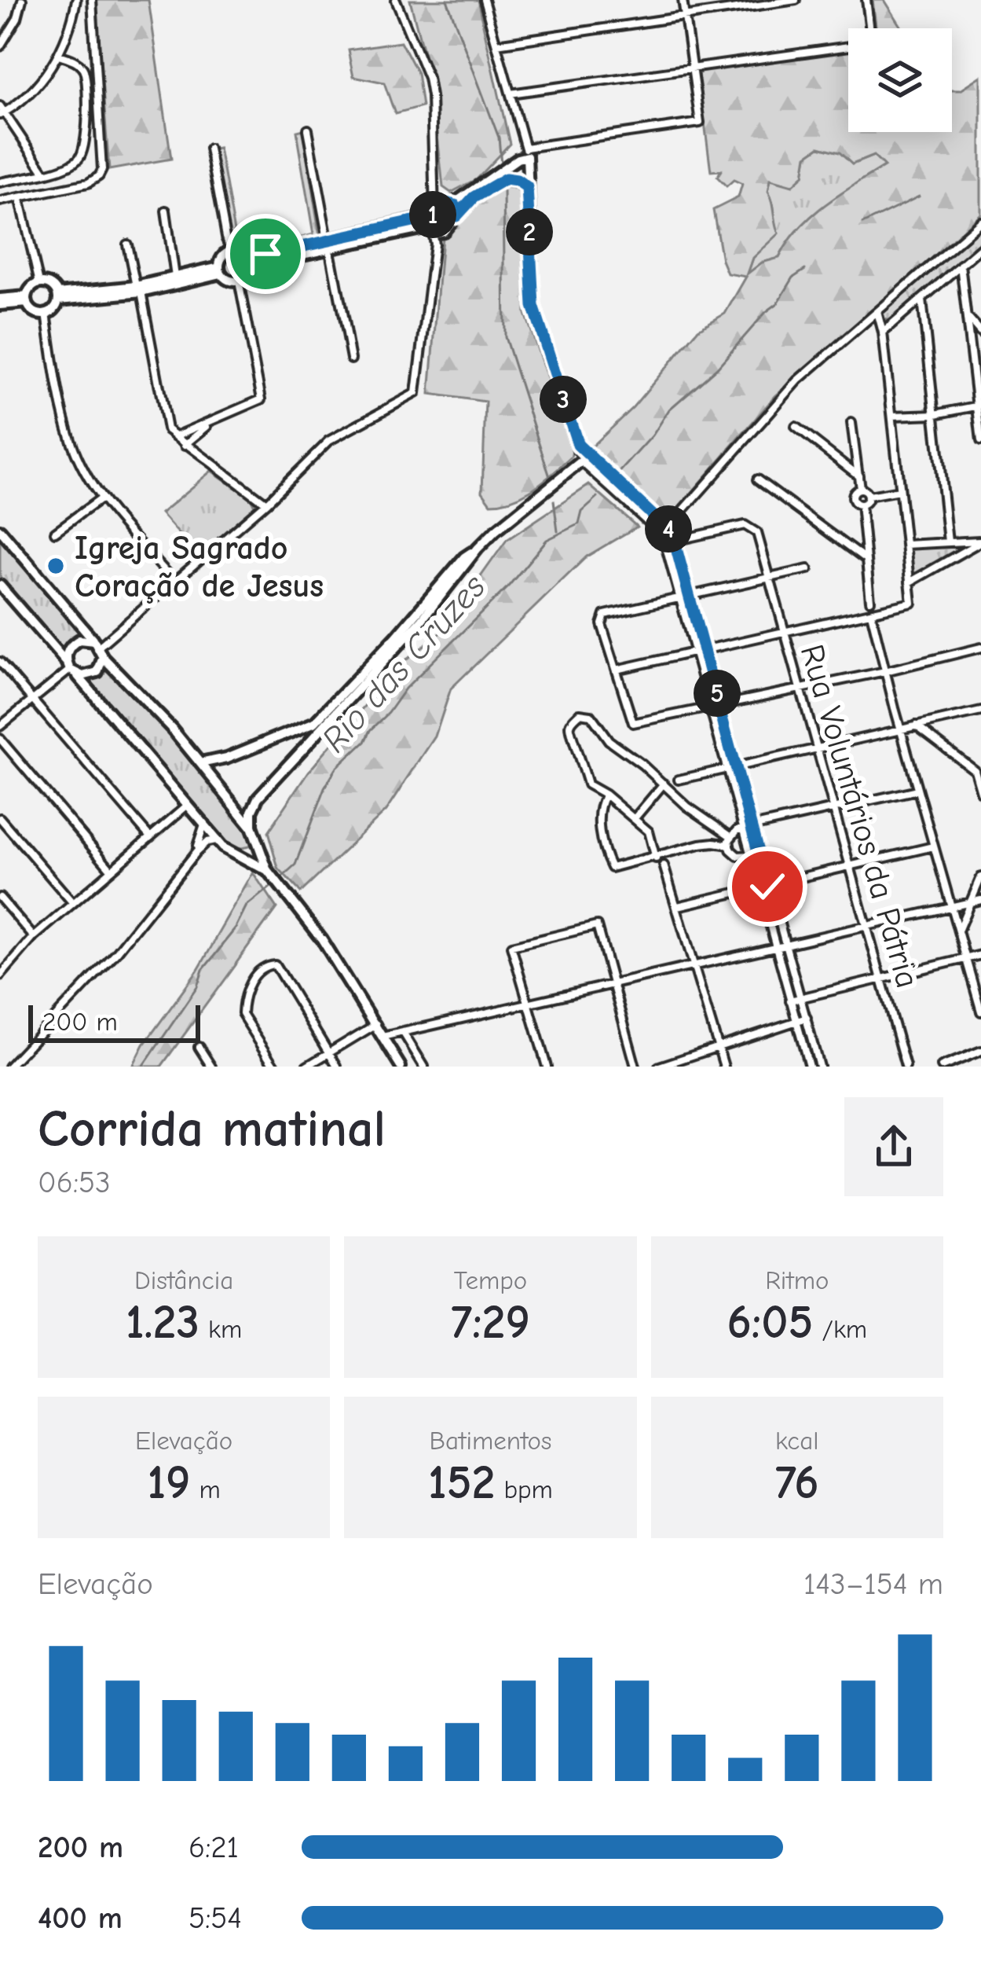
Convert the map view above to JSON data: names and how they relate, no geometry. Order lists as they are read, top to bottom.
{
  "streets": {
    "street": ["Rua Voluntários da Pátria"]
  },
  "water": ["Rio das Cruzes"],
  "places": ["Igreja Sagrado Coração de Jesus"],
  "scale_bar": "200 m",
  "page": {
    "pins": [
      "1",
      "2",
      "3",
      "4",
      "5"
    ],
    "scale": "200 m",
    "heading": ["Corrida matinal", "06:53"],
    "stats": [
      ["Distância", "1.23 km"],
      ["Tempo", "7:29"],
      ["Ritmo", "6:05 /km"],
      ["Elevação", "19 m"],
      ["Batimentos", "152 bpm"],
      ["kcal", "76"]
    ],
    "chart": ["Elevação", "143–154 m"],
    "list": [
      {
        "name": "200 m",
        "note": "6:21"
      },
      {
        "name": "400 m",
        "note": "5:54"
      }
    ]
  }
}
